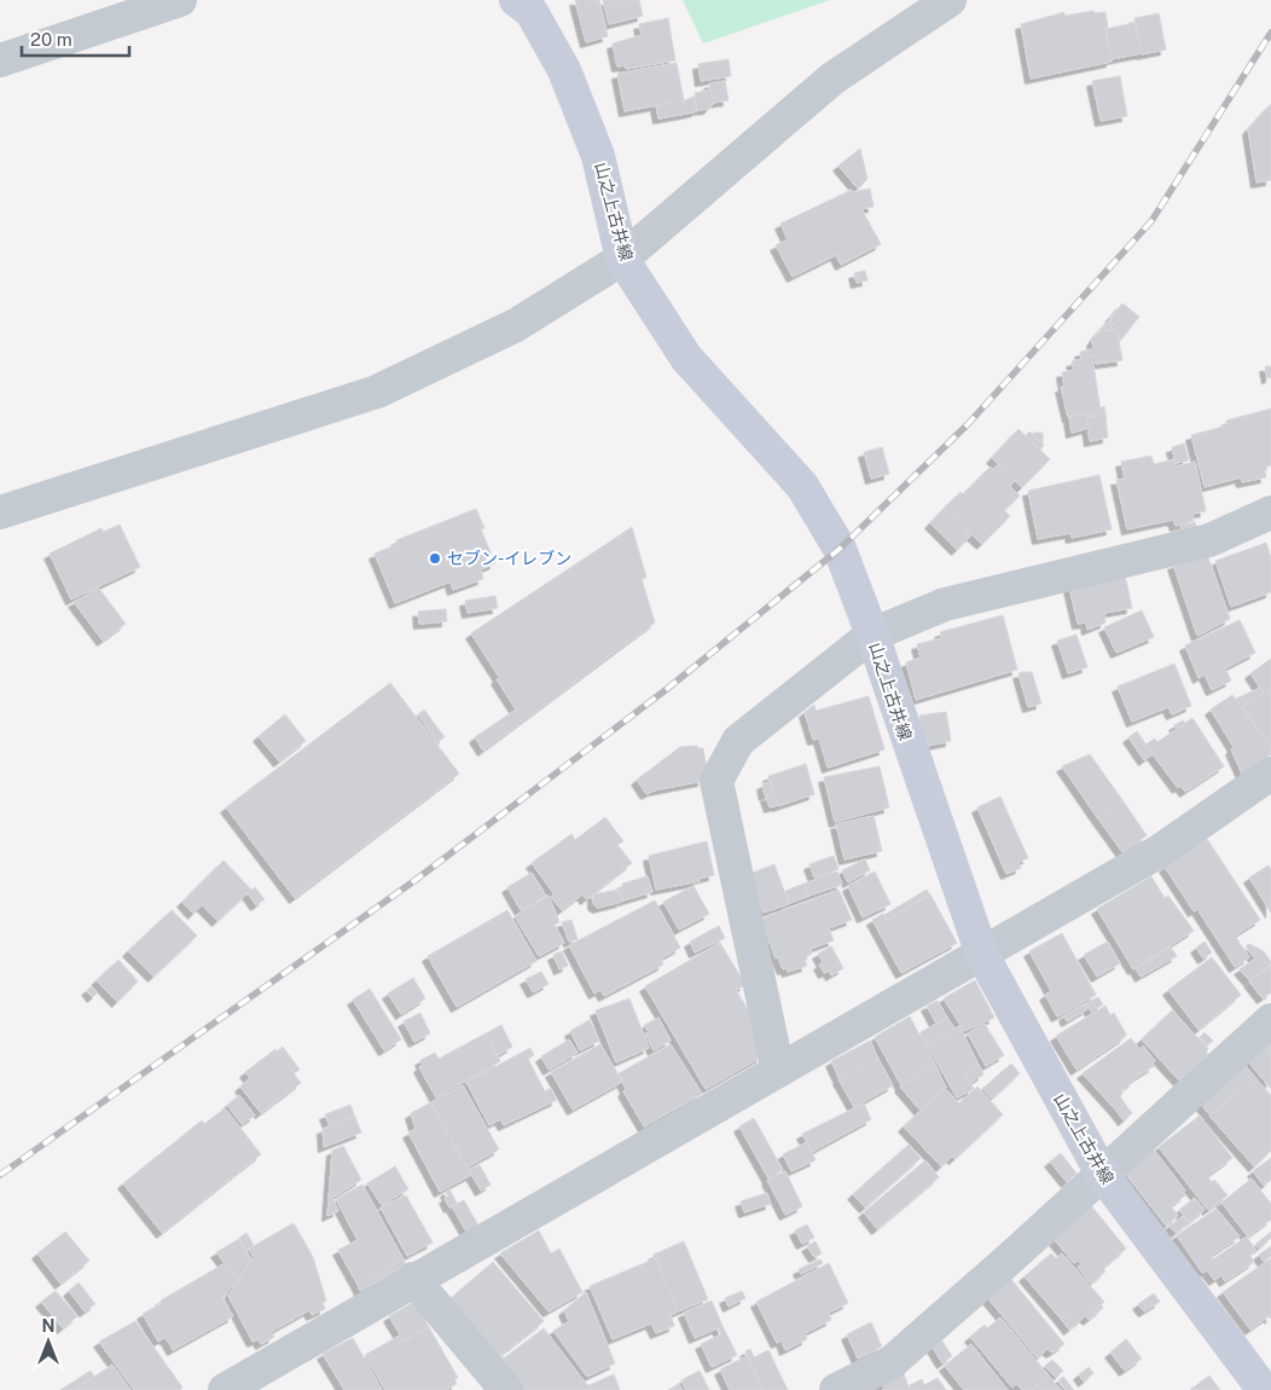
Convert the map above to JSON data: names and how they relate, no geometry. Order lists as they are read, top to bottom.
{
  "streets": {
    "main road": ["山之上古井線"]
  },
  "places": ["セブン-イレブン"],
  "scale_bar": "20 m",
  "north": "top"
}
